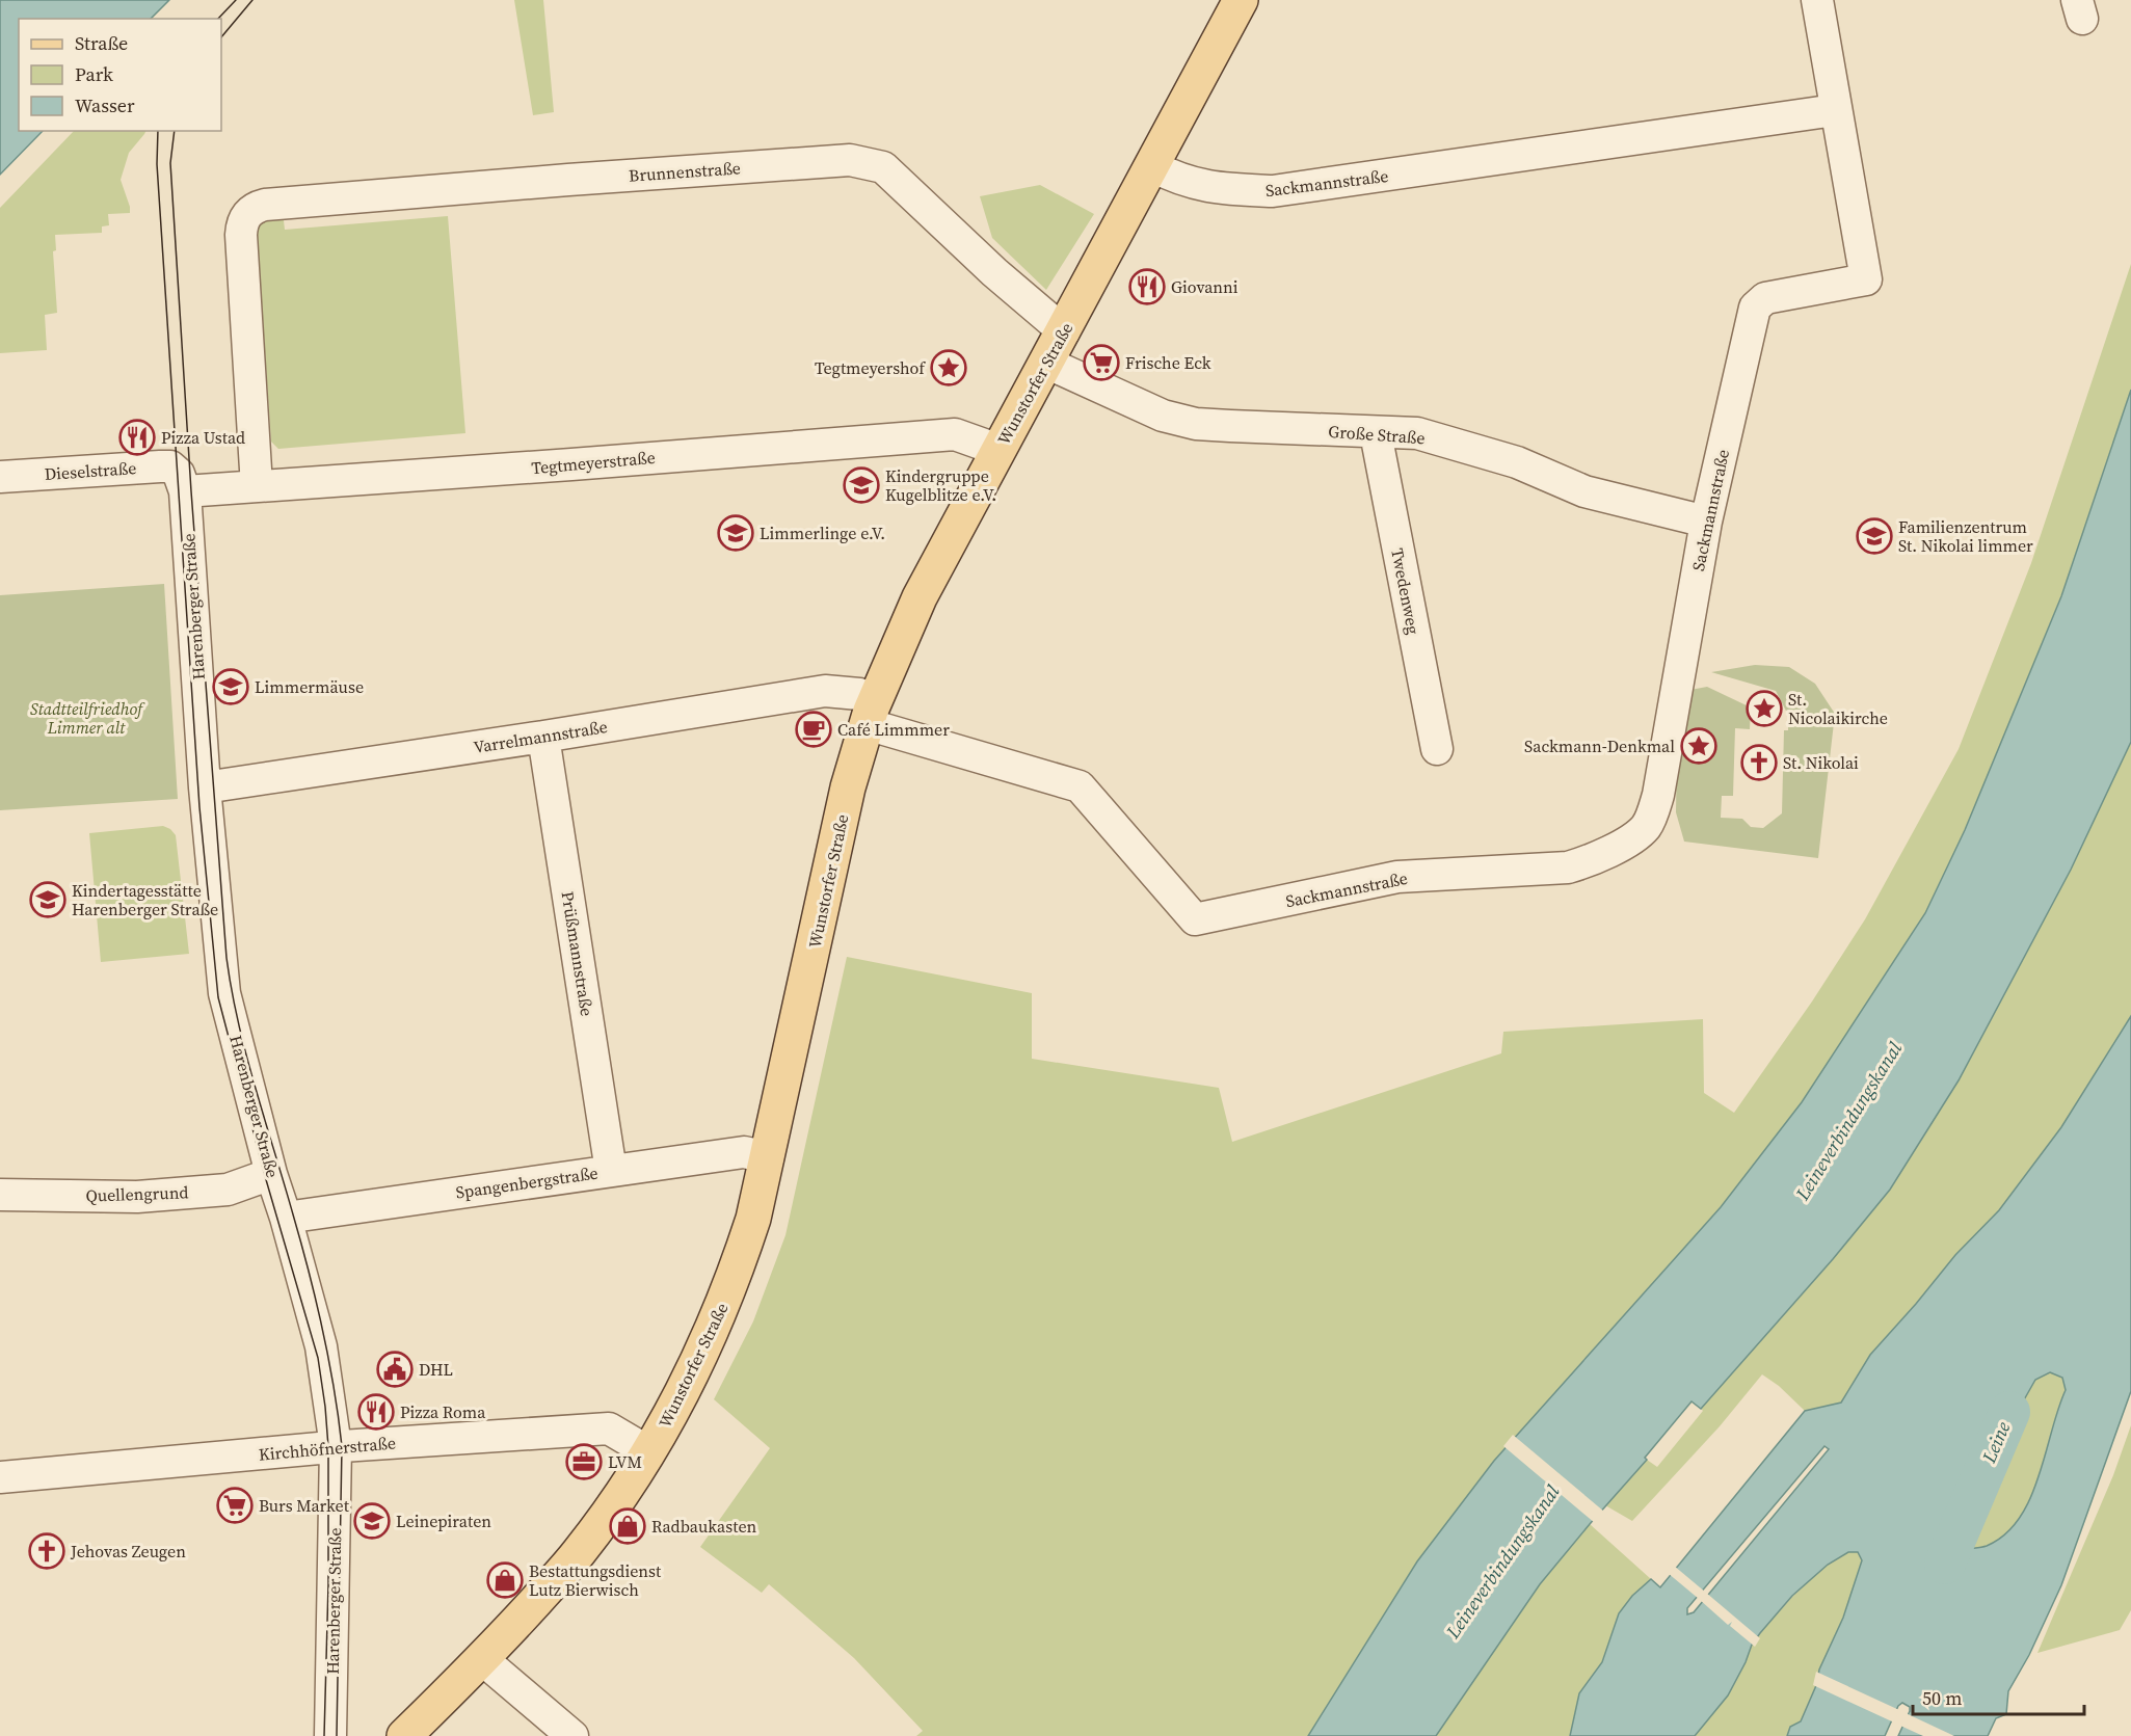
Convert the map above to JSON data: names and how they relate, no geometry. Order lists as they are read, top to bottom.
{
  "streets": {
    "main road": ["Wunstorfer Straße"],
    "street": [
      "Brunnenstraße",
      "Sackmannstraße",
      "Große Straße",
      "Tegtmeyerstraße",
      "Dieselstraße",
      "Twedenweg",
      "Harenberger Straße",
      "Varrelmannstraße",
      "Prüßmannstraße",
      "Spangenbergstraße",
      "Quellengrund",
      "Kirchhöfnerstraße"
    ]
  },
  "crossings": [
    ["Brunnenstraße", "Wunstorfer Straße"],
    ["Brunnenstraße", "Tegtmeyerstraße"],
    ["Sackmannstraße", "Wunstorfer Straße"],
    ["Sackmannstraße", "Große Straße"],
    ["Sackmannstraße", "Varrelmannstraße"],
    ["Wunstorfer Straße", "Große Straße"],
    ["Wunstorfer Straße", "Tegtmeyerstraße"],
    ["Wunstorfer Straße", "Varrelmannstraße"],
    ["Wunstorfer Straße", "Spangenbergstraße"],
    ["Wunstorfer Straße", "Kirchhöfnerstraße"],
    ["Große Straße", "Twedenweg"],
    ["Tegtmeyerstraße", "Dieselstraße"],
    ["Tegtmeyerstraße", "Harenberger Straße"],
    ["Dieselstraße", "Harenberger Straße"],
    ["Harenberger Straße", "Varrelmannstraße"],
    ["Harenberger Straße", "Spangenbergstraße"],
    ["Harenberger Straße", "Quellengrund"],
    ["Harenberger Straße", "Kirchhöfnerstraße"],
    ["Varrelmannstraße", "Prüßmannstraße"],
    ["Prüßmannstraße", "Spangenbergstraße"]
  ],
  "water": ["Leineverbindungskanal", "Leine"],
  "parks": ["Stadtteilfriedhof Limmer alt"],
  "places": {
    "restaurant": ["Giovanni", "Pizza Ustad", "Pizza Roma"],
    "supermarket": ["Frische Eck", "Burs Market"],
    "place": ["Tegtmeyershof", "St. Nicolaikirche", "Sackmann-Denkmal"],
    "school or university": [
      "Kindergruppe Kugelblitze e.V.",
      "Limmerlinge e.V.",
      "Familienzentrum St. Nikolai limmer",
      "Limmermäuse",
      "Kindertagesstätte Harenberger Straße",
      "Leinepiraten"
    ],
    "cafe": ["Café Limmmer"],
    "church": ["St. Nikolai", "Jehovas Zeugen"],
    "public building": ["DHL"],
    "office": ["LVM"],
    "shop": ["Radbaukasten", "Bestattungsdienst Lutz Bierwisch"]
  },
  "legend": ["Straße", "Park", "Wasser"],
  "scale_bar": "50 m"
}
